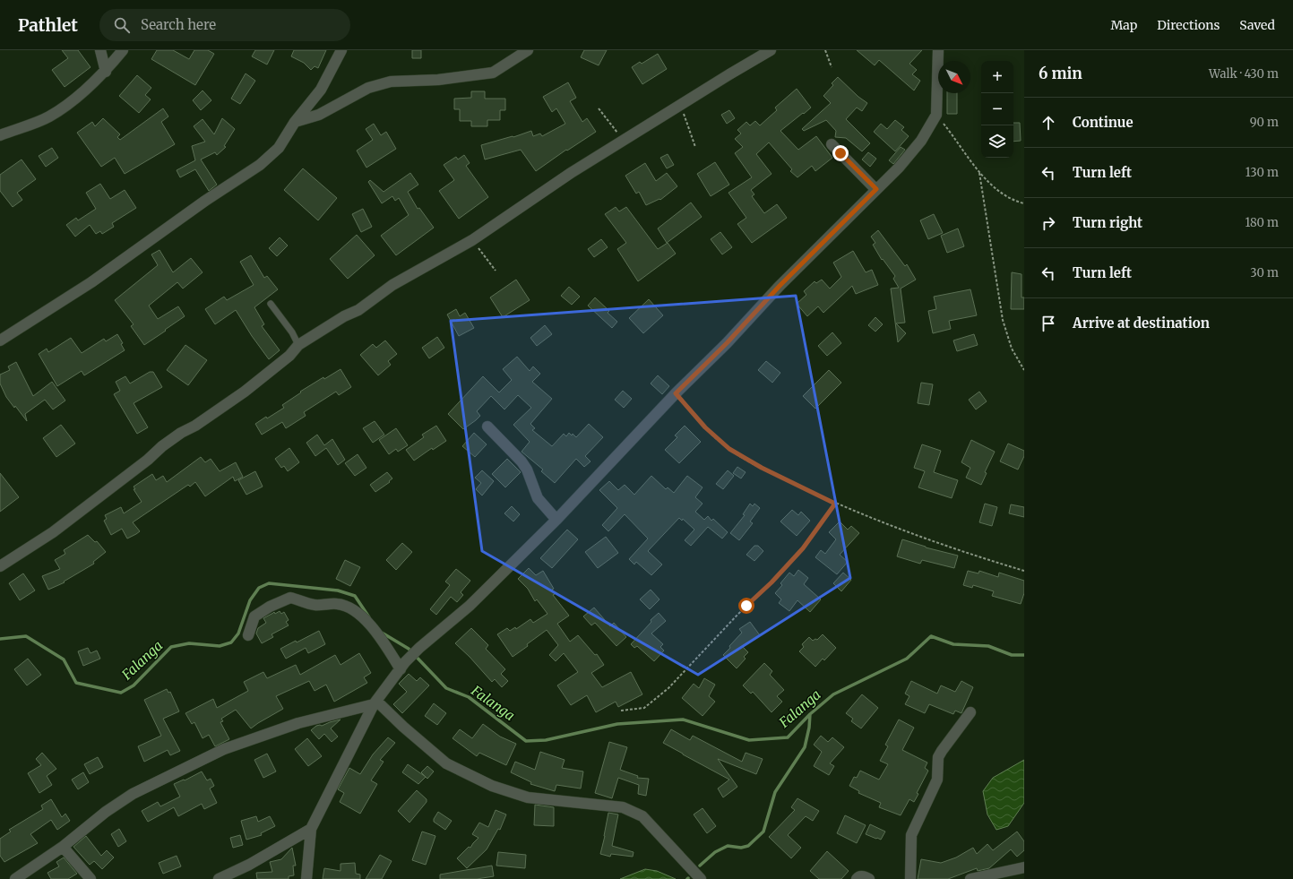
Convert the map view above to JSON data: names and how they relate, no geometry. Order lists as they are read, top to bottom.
{
  "water": ["Falanga"],
  "north": "bottom right",
  "page": {
    "header": "Pathlet",
    "search": "Search here",
    "nav": ["Map", "Directions", "Saved"],
    "heading": ["6 min", "Walk · 430 m"],
    "map_buttons": ["+", "−"],
    "list": [
      ["Continue", "90 m"],
      ["Turn left", "130 m"],
      ["Turn right", "180 m"],
      ["Turn left", "30 m"],
      "Arrive at destination"
    ]
  }
}
